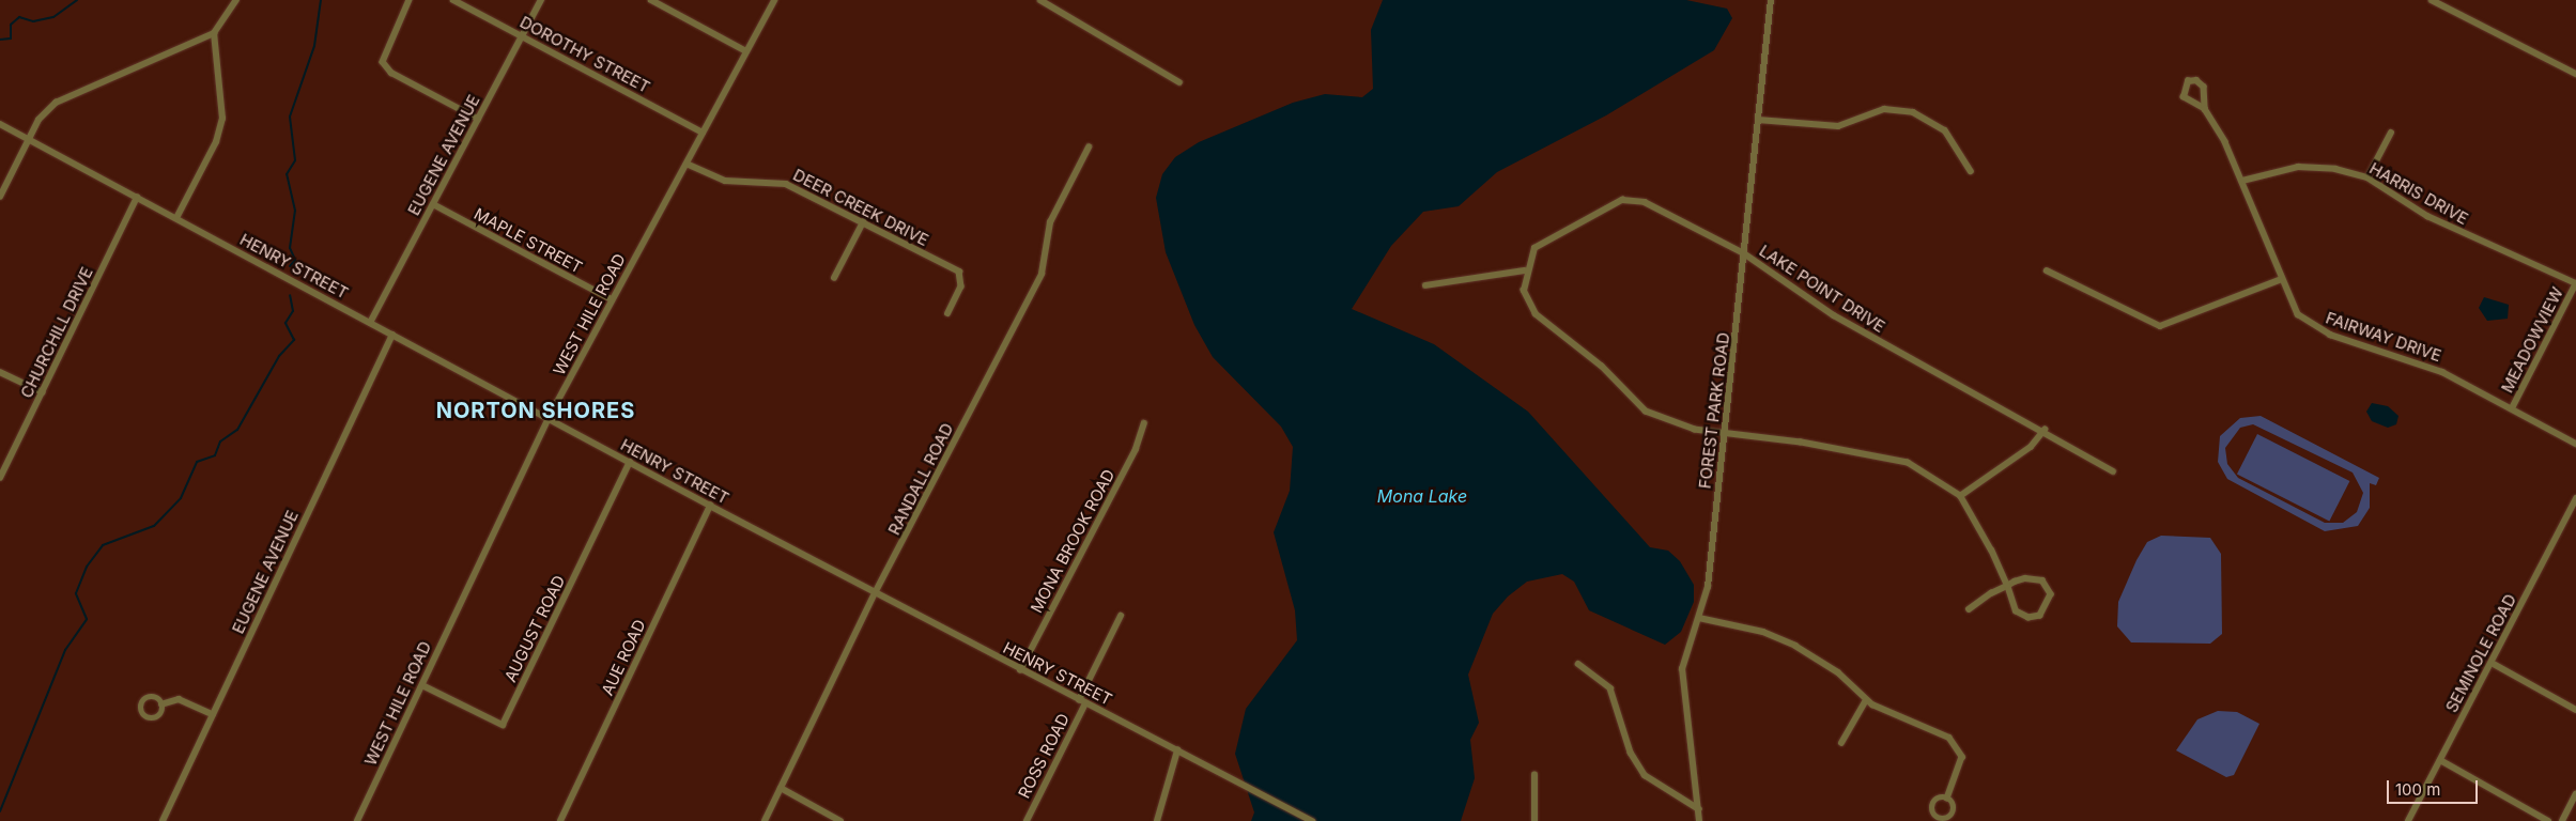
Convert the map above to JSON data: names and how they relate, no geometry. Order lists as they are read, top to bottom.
{
  "streets": {
    "street": [
      "DOROTHY STREET",
      "EUGENE AVENUE",
      "HARRIS DRIVE",
      "DEER CREEK DRIVE",
      "MAPLE STREET",
      "HENRY STREET",
      "LAKE POINT DRIVE",
      "WEST HILE ROAD",
      "CHURCHILL DRIVE",
      "FAIRWAY DRIVE",
      "MEADOWVIEW",
      "FOREST PARK ROAD",
      "RANDALL ROAD",
      "MONA BROOK ROAD",
      "AUGUST ROAD",
      "SEMINOLE ROAD",
      "AUE ROAD",
      "ROSS ROAD"
    ]
  },
  "crossings": [
    ["DOROTHY STREET", "EUGENE AVENUE"],
    ["DOROTHY STREET", "WEST HILE ROAD"],
    ["EUGENE AVENUE", "MAPLE STREET"],
    ["EUGENE AVENUE", "HENRY STREET"],
    ["HARRIS DRIVE", "FAIRWAY DRIVE"],
    ["HARRIS DRIVE", "MEADOWVIEW"],
    ["DEER CREEK DRIVE", "WEST HILE ROAD"],
    ["MAPLE STREET", "WEST HILE ROAD"],
    ["HENRY STREET", "WEST HILE ROAD"],
    ["HENRY STREET", "CHURCHILL DRIVE"],
    ["HENRY STREET", "RANDALL ROAD"],
    ["HENRY STREET", "MONA BROOK ROAD"],
    ["HENRY STREET", "AUGUST ROAD"],
    ["HENRY STREET", "AUE ROAD"],
    ["HENRY STREET", "ROSS ROAD"],
    ["LAKE POINT DRIVE", "FOREST PARK ROAD"],
    ["WEST HILE ROAD", "AUGUST ROAD"],
    ["FAIRWAY DRIVE", "MEADOWVIEW"]
  ],
  "districts": ["NORTON SHORES"],
  "water": ["Mona Lake"],
  "scale_bar": "100 m"
}
